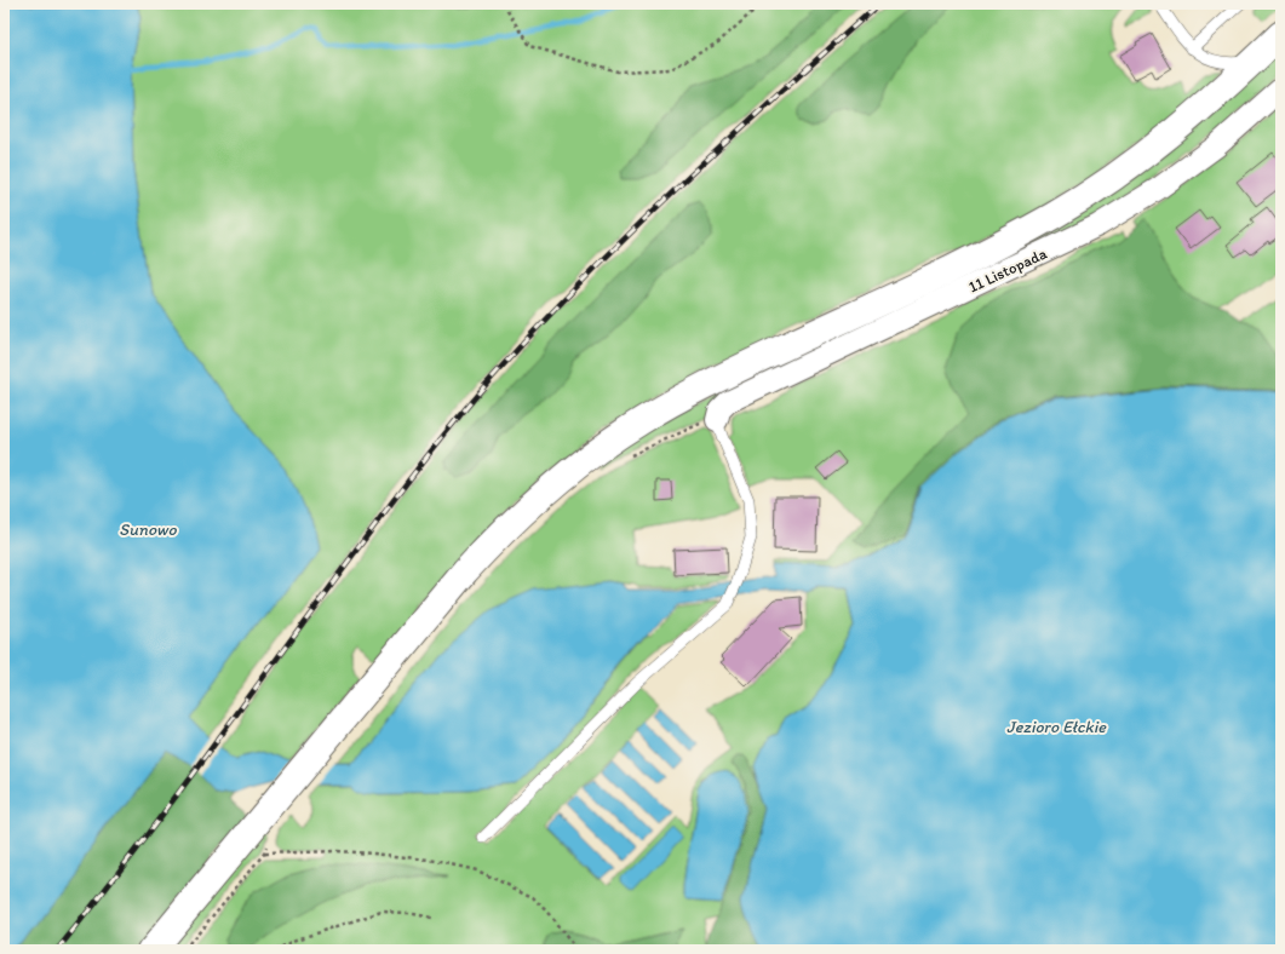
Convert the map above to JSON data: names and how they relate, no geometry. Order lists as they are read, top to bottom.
{
  "streets": {
    "street": ["11 Listopada"]
  },
  "water": ["Sunowo", "Jezioro Ełckie"]
}
